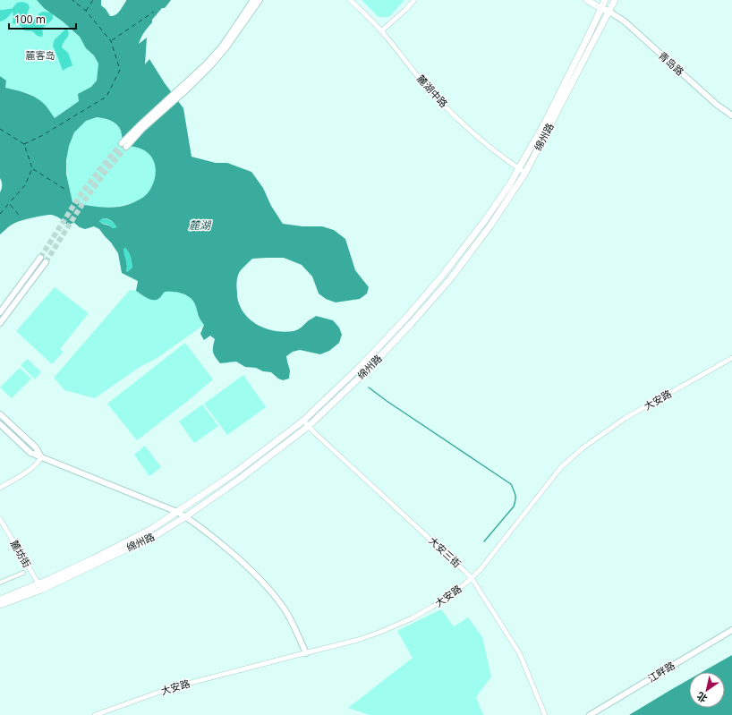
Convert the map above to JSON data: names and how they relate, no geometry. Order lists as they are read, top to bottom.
{
  "streets": {
    "main road": ["青岛路", "绵州路"],
    "street": [
      "麓湖中路",
      "大安路",
      "大安三街",
      "麓坊街",
      "江畔路"
    ]
  },
  "crossings": [
    ["青岛路", "绵州路"],
    ["麓湖中路", "绵州路"],
    ["绵州路", "大安三街"],
    ["绵州路", "麓坊街"],
    ["大安路", "大安三街"]
  ],
  "water": ["麓湖"],
  "parks": ["麓客岛"],
  "scale_bar": "100 m",
  "north": "bottom left"
}
